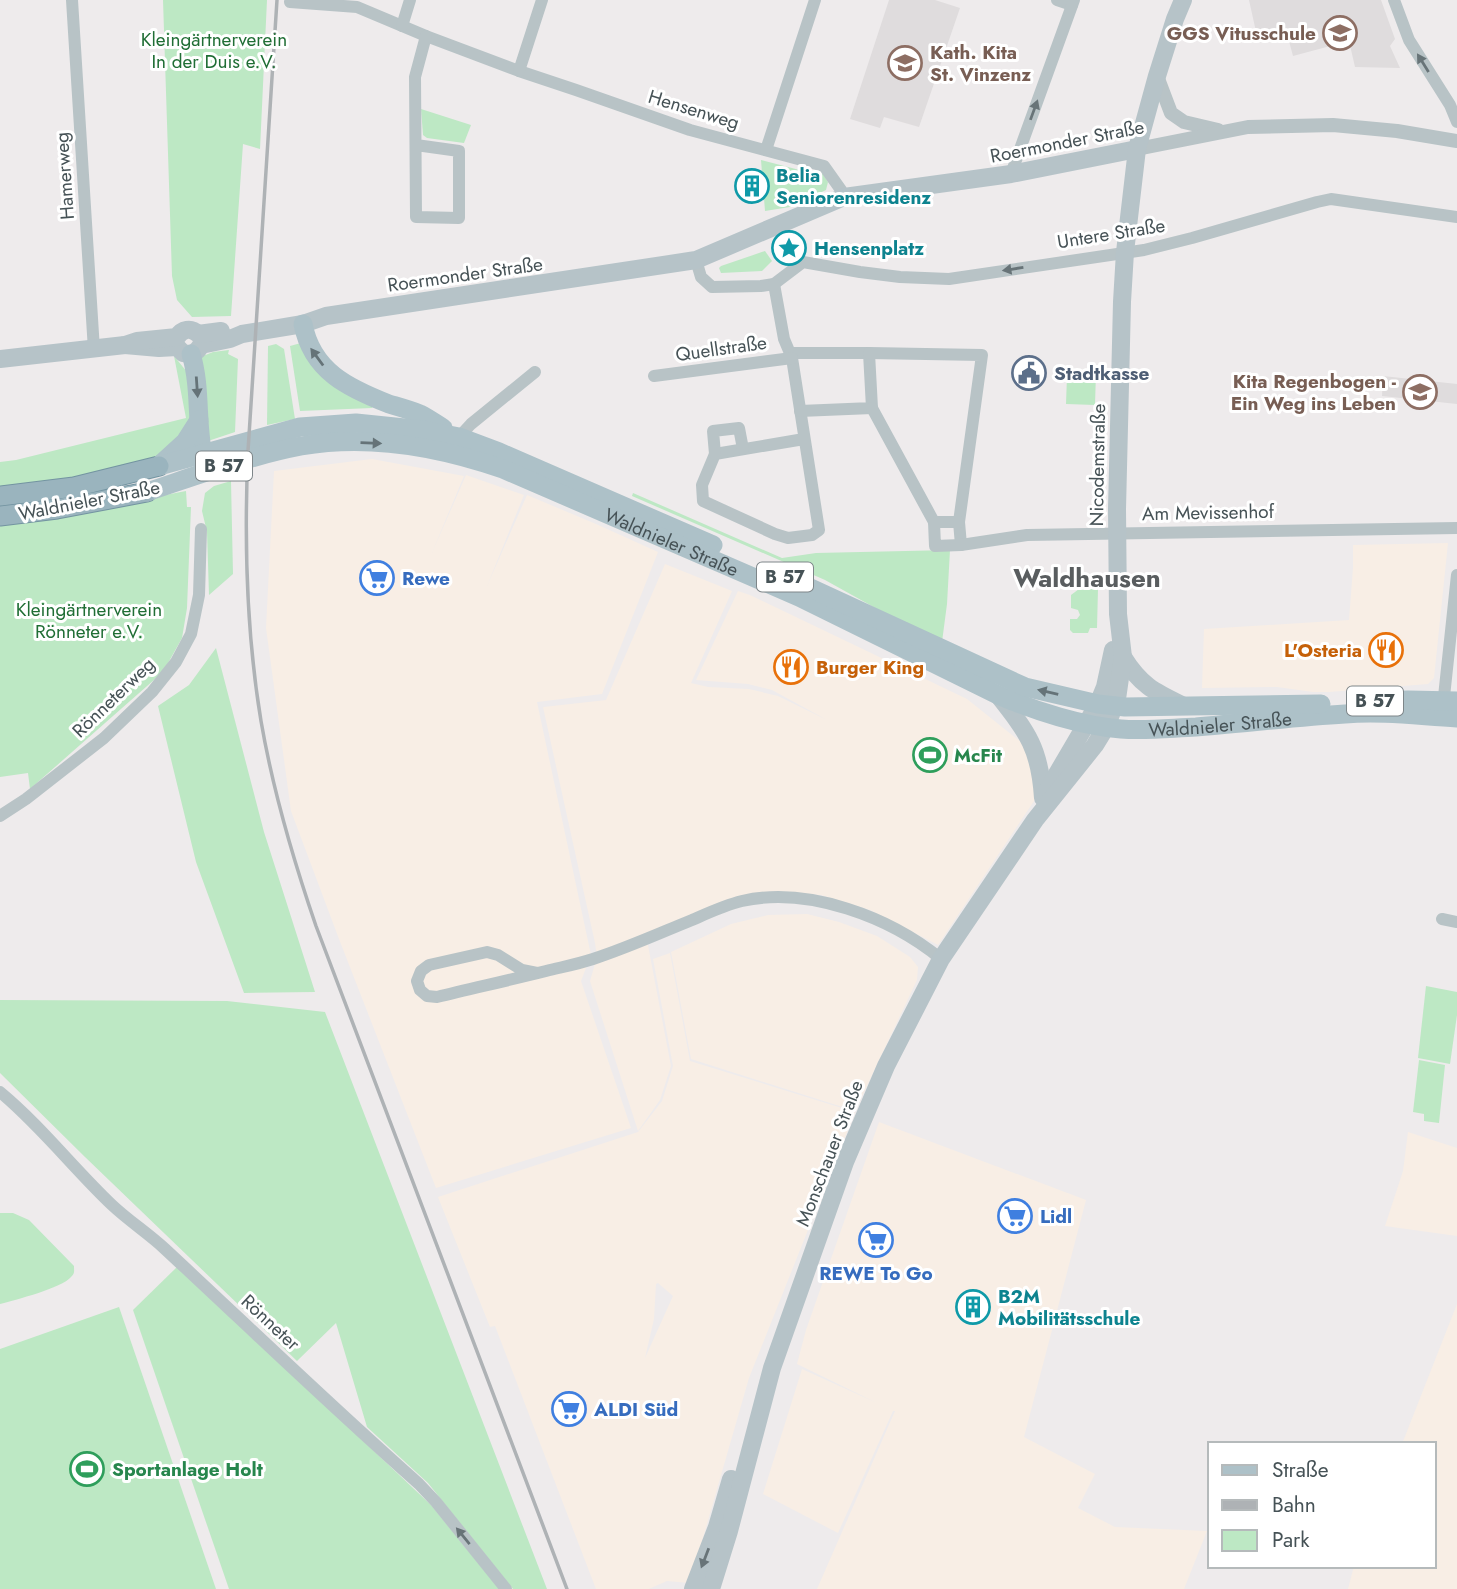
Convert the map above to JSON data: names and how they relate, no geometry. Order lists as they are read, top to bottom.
{
  "streets": {
    "highway": ["B 57", "Waldnieler Straße"],
    "main road": ["Roermonder Straße", "Nicodemstraße", "Monschauer Straße"],
    "street": [
      "Hensenweg",
      "Hamerweg",
      "Untere Straße",
      "Quellstraße",
      "Am Mevissenhof",
      "Rönneterweg",
      "Rönneter"
    ]
  },
  "crossings": [
    ["Hensenweg", "Roermonder Straße"],
    ["Roermonder Straße", "Hamerweg"],
    ["Roermonder Straße", "Nicodemstraße"],
    ["Untere Straße", "Quellstraße"],
    ["Untere Straße", "Nicodemstraße"],
    ["Nicodemstraße", "Waldnieler Straße"],
    ["Nicodemstraße", "Am Mevissenhof"],
    ["Nicodemstraße", "Monschauer Straße"],
    ["Waldnieler Straße", "Monschauer Straße"]
  ],
  "one_way": ["Untere Straße", "Rönneter"],
  "districts": ["Waldhausen"],
  "parks": ["Kleingärtnerverein In der Duis e.V.", "Kleingärtnerverein Rönneter e.V."],
  "places": {
    "school or university": ["GGS Vitusschule", "Kath. Kita St. Vinzenz", "Kita Regenbogen - Ein Weg ins Leben"],
    "building": ["Belia Seniorenresidenz", "B2M Mobilitätsschule"],
    "place": ["Hensenplatz"],
    "public building": ["Stadtkasse"],
    "supermarket": [
      "Rewe",
      "Lidl",
      "REWE To Go",
      "ALDI Süd"
    ],
    "restaurant": ["L'Osteria", "Burger King"],
    "sports": ["McFit", "Sportanlage Holt"]
  },
  "legend": ["Straße", "Bahn", "Park"]
}
